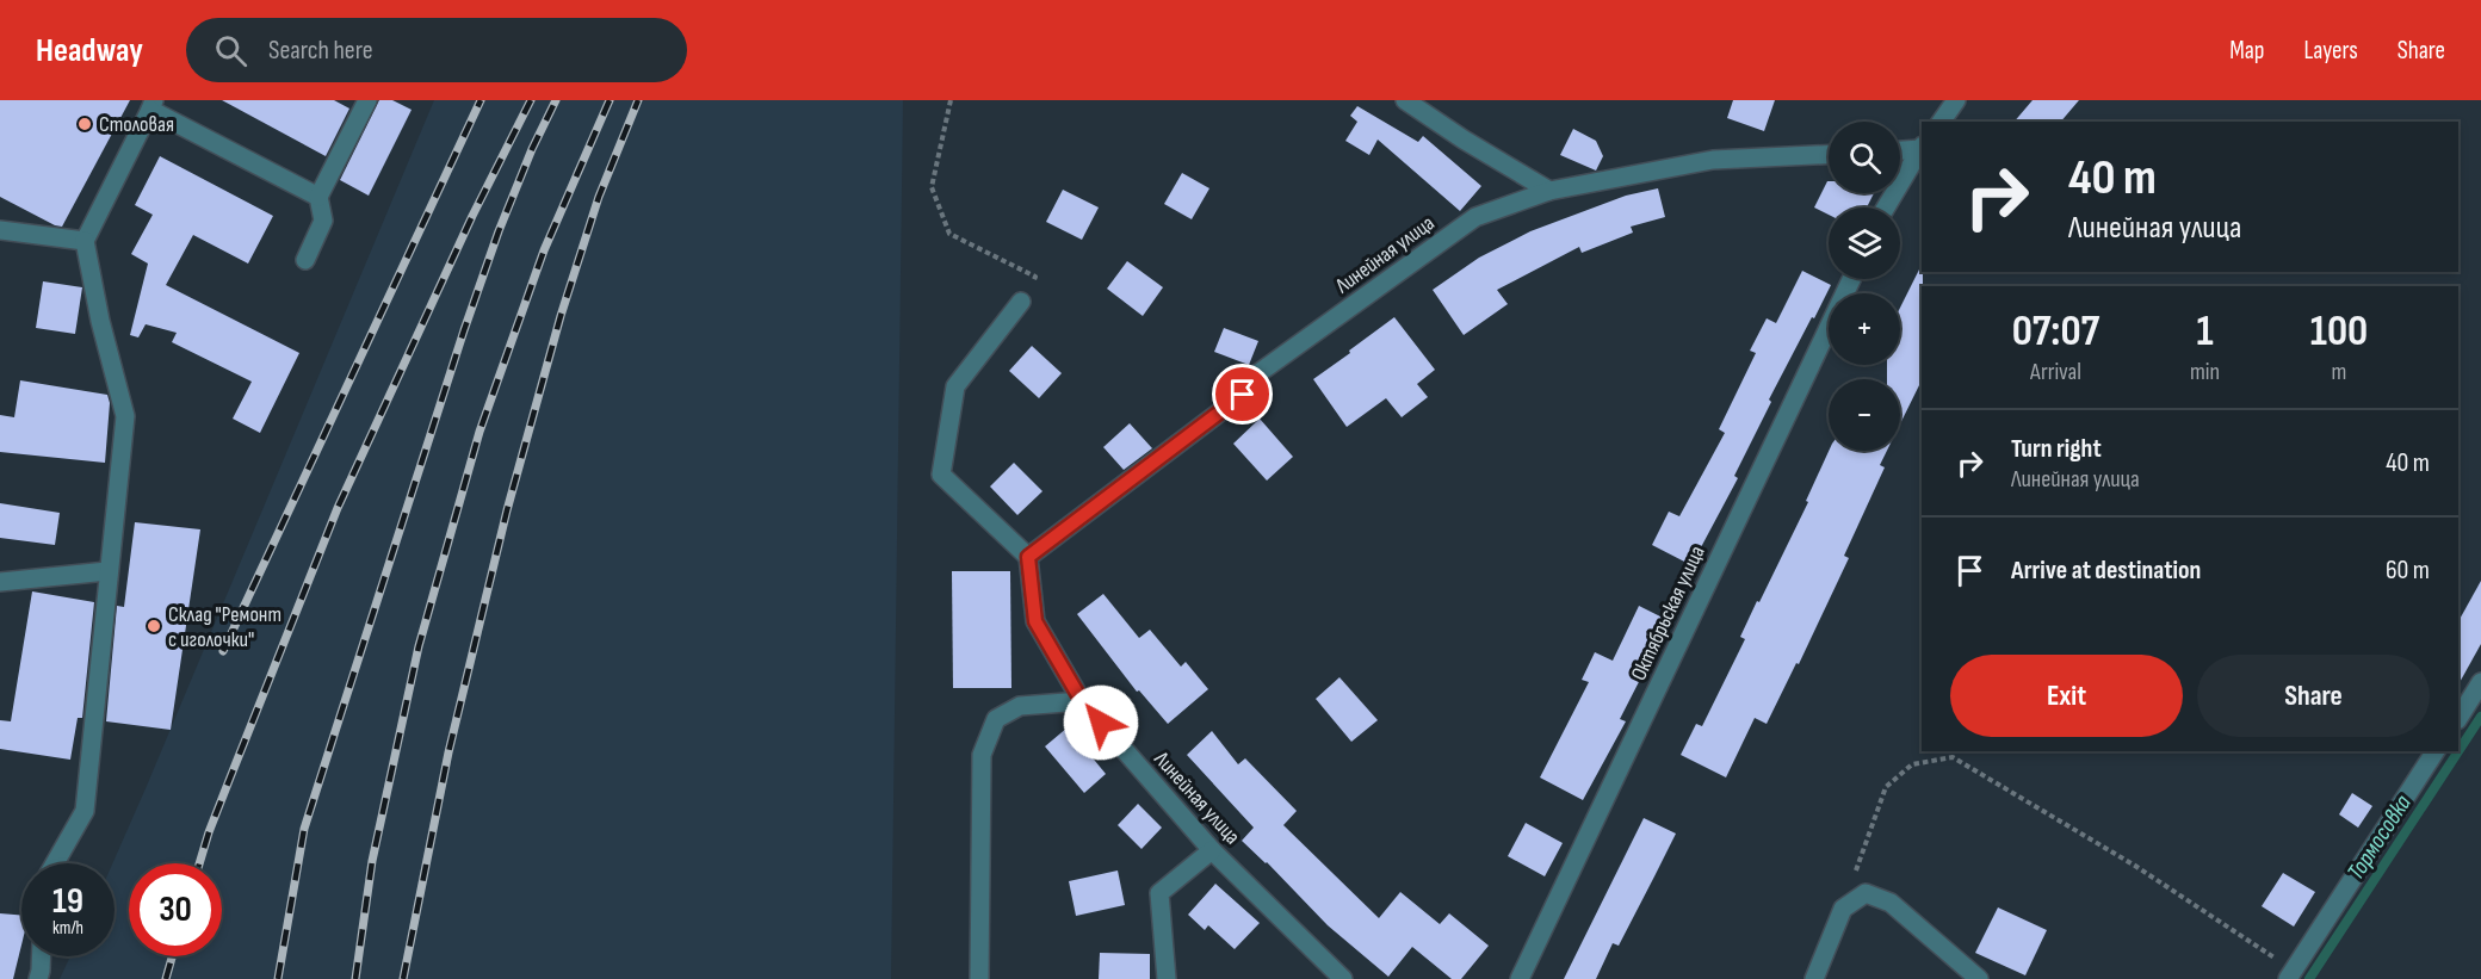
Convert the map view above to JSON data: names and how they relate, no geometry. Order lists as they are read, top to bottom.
{
  "streets": {
    "street": ["Линейная улица", "Октябрьская улица"]
  },
  "water": ["Тормосовка"],
  "places": ["Столовая", "Склад \"Ремонт с иголочки\""],
  "page": {
    "header": "Headway",
    "search": "Search here",
    "nav": ["Map", "Layers", "Share"],
    "map_buttons": ["+", "−"],
    "turn": ["40 m", "Линейная улица"],
    "eta": [
      "07:07",
      "Arrival",
      "1",
      "min",
      "100",
      "m"
    ],
    "list": [
      {
        "name": "Turn right",
        "note": "Линейная улица",
        "value": "40 m"
      },
      {
        "name": "Arrive at destination",
        "value": "60 m"
      }
    ],
    "buttons": ["Exit", "Share"],
    "speed": "19 km/h",
    "limit": "30"
  }
}
